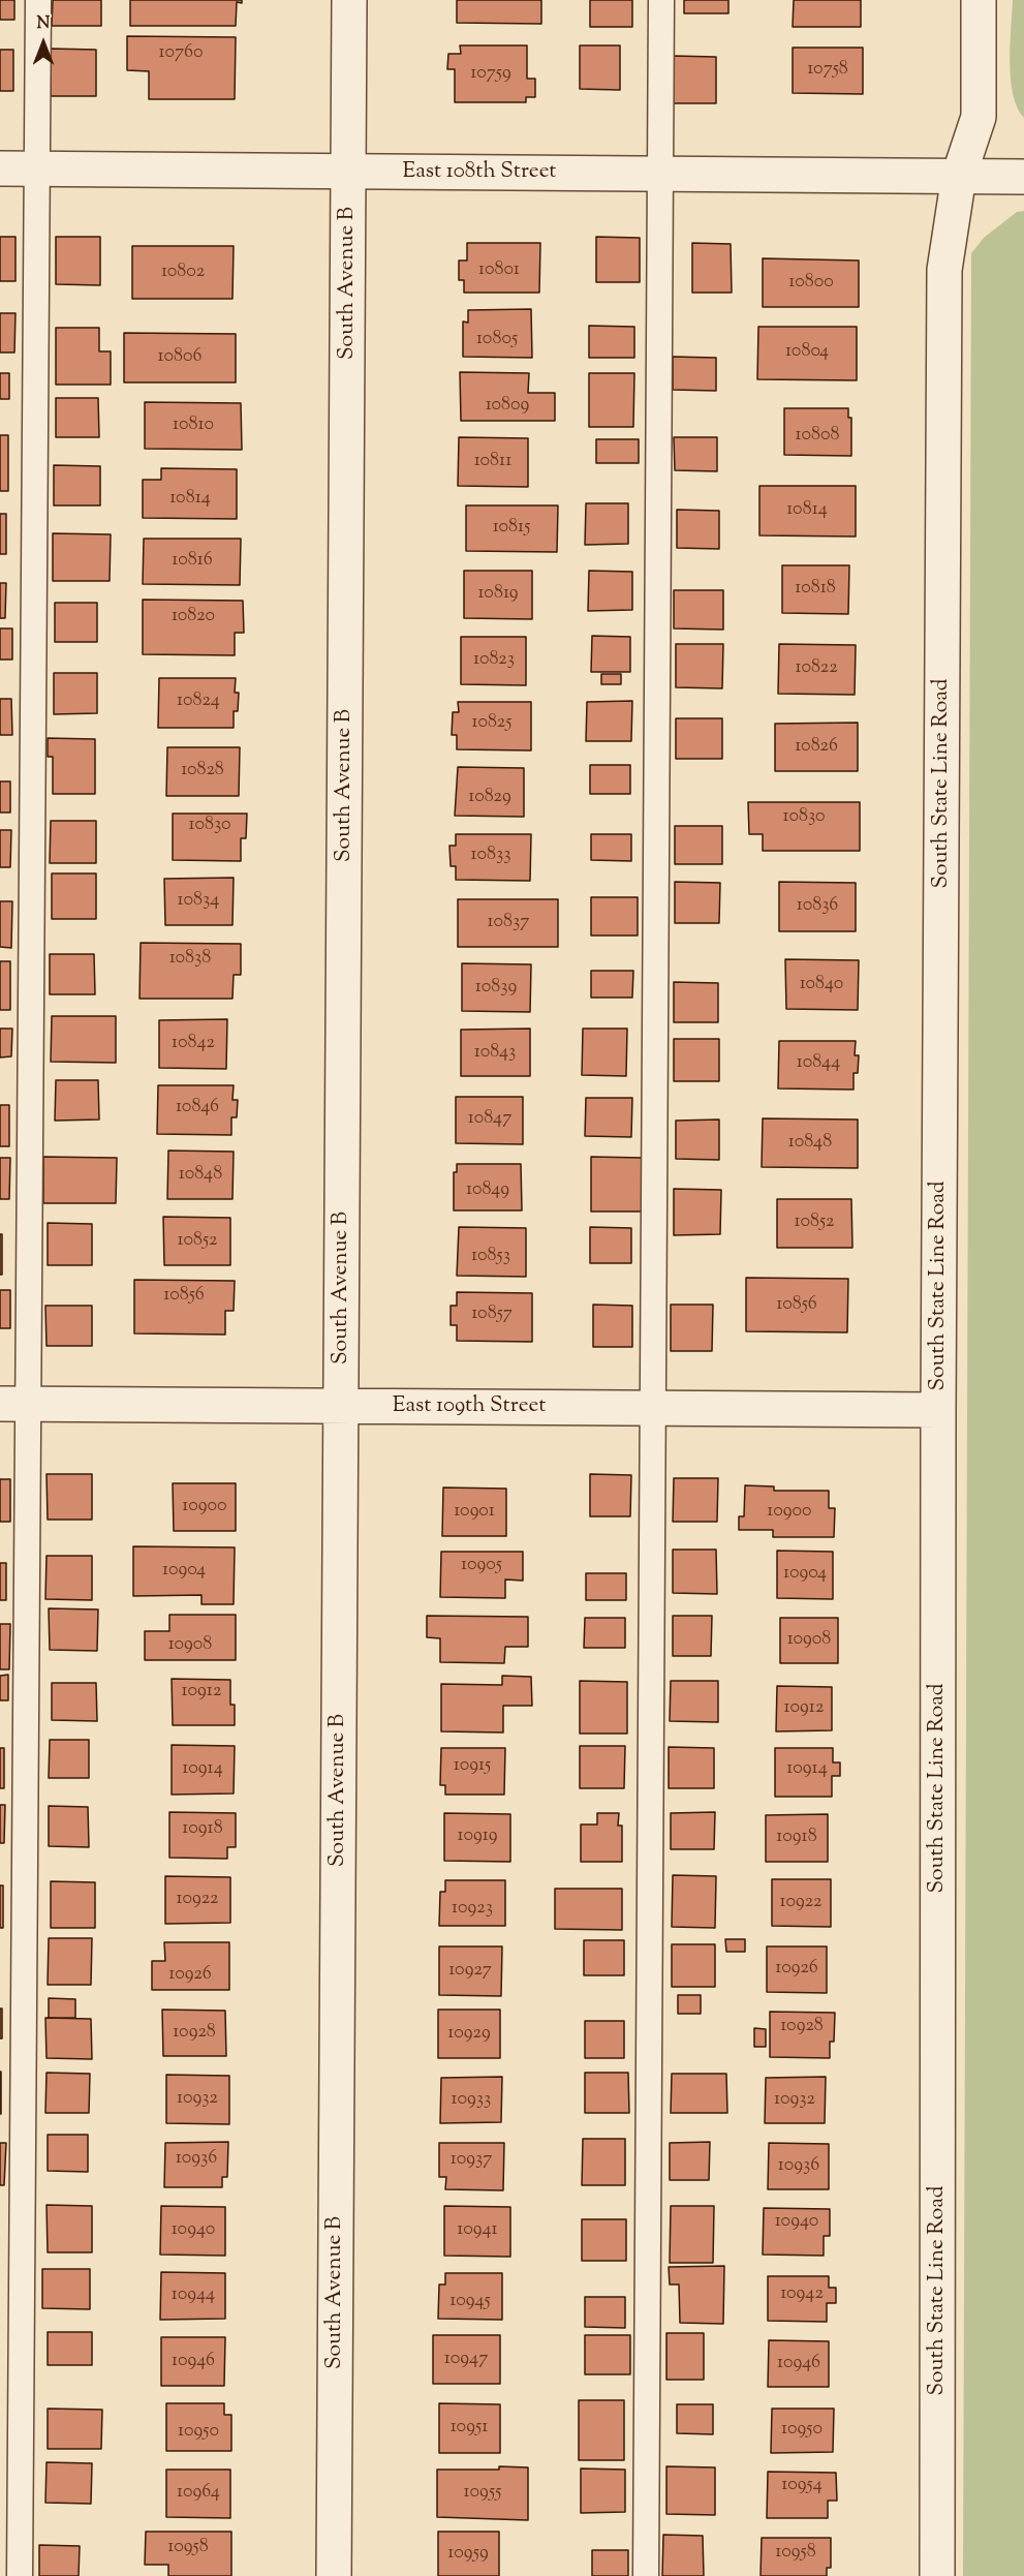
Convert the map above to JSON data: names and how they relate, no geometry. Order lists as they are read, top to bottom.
{
  "streets": {
    "street": [
      "East 108th Street",
      "South Avenue B",
      "South State Line Road",
      "East 109th Street"
    ]
  },
  "crossings": [
    ["East 108th Street", "South Avenue B"],
    ["East 108th Street", "South State Line Road"],
    ["South Avenue B", "East 109th Street"],
    ["South State Line Road", "East 109th Street"]
  ],
  "house_numbers": [
    "10760",
    "10758",
    "10759",
    "10801",
    "10802",
    "10800",
    "10805",
    "10804",
    "10806",
    "10809",
    "10810",
    "10808",
    "10811",
    "10814",
    "10814",
    "10815",
    "10816",
    "10818",
    "10819",
    "10820",
    "10823",
    "10822",
    "10824",
    "10825",
    "10826",
    "10828",
    "10829",
    "10830",
    "10830",
    "10833",
    "10834",
    "10836",
    "10837",
    "10838",
    "10840",
    "10839",
    "10842",
    "10843",
    "10844",
    "10846",
    "10847",
    "10848",
    "10848",
    "10849",
    "10852",
    "10852",
    "10853",
    "10856",
    "10856",
    "10857",
    "10900",
    "10901",
    "10900",
    "10905",
    "10904",
    "10904",
    "10908",
    "10908",
    "10912",
    "10912",
    "10915",
    "10914",
    "10914",
    "10918",
    "10919",
    "10918",
    "10922",
    "10922",
    "10923",
    "10926",
    "10927",
    "10926",
    "10928",
    "10928",
    "10929",
    "10932",
    "10933",
    "10932",
    "10936",
    "10937",
    "10936",
    "10940",
    "10940",
    "10941",
    "10942",
    "10944",
    "10945",
    "10947",
    "10946",
    "10946",
    "10951",
    "10950",
    "10950",
    "10954",
    "10964",
    "10955",
    "10958",
    "10958",
    "10959"
  ],
  "north": "top"
}
